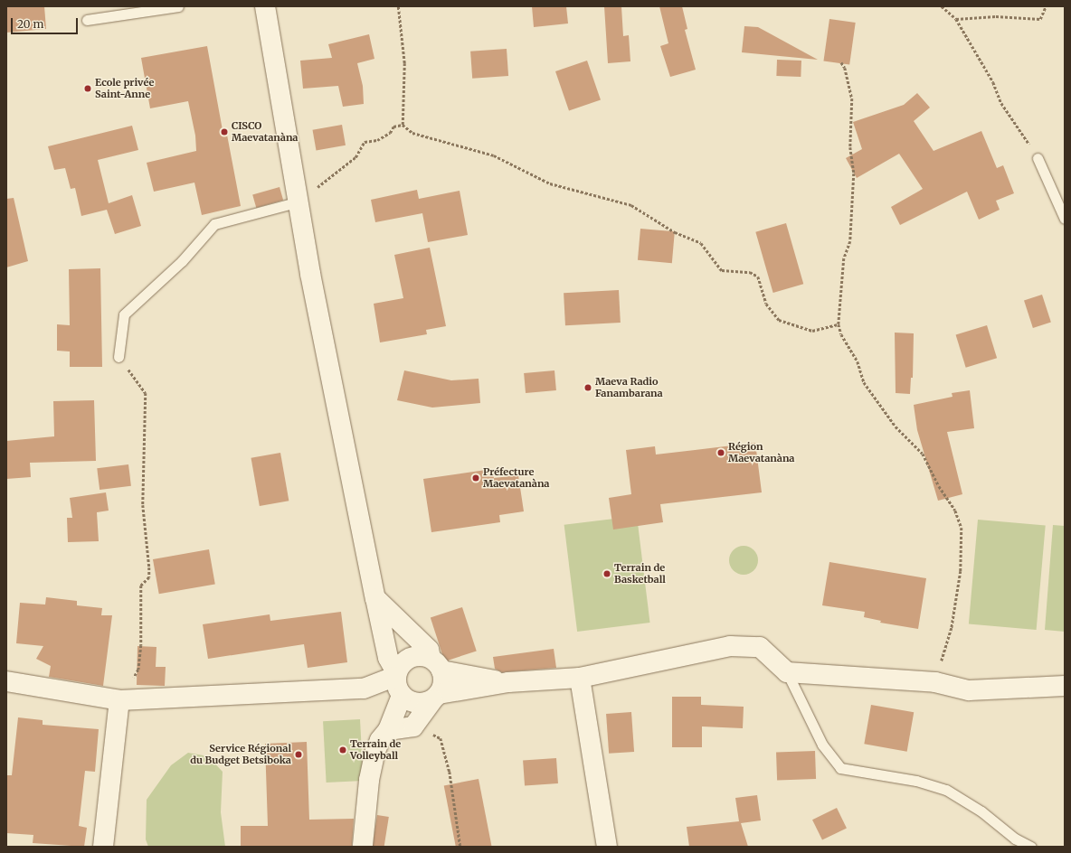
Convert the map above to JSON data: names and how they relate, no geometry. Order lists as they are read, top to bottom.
{
  "places": [
    "Ecole privée Saint-Anne",
    "CISCO Maevatanàna",
    "Maeva Radio Fanambarana",
    "Région Maevatanàna",
    "Préfecture Maevatanàna",
    "Terrain de Basketball",
    "Terrain de Volleyball",
    "Service Régional du Budget Betsiboka"
  ],
  "scale_bar": "20 m"
}
